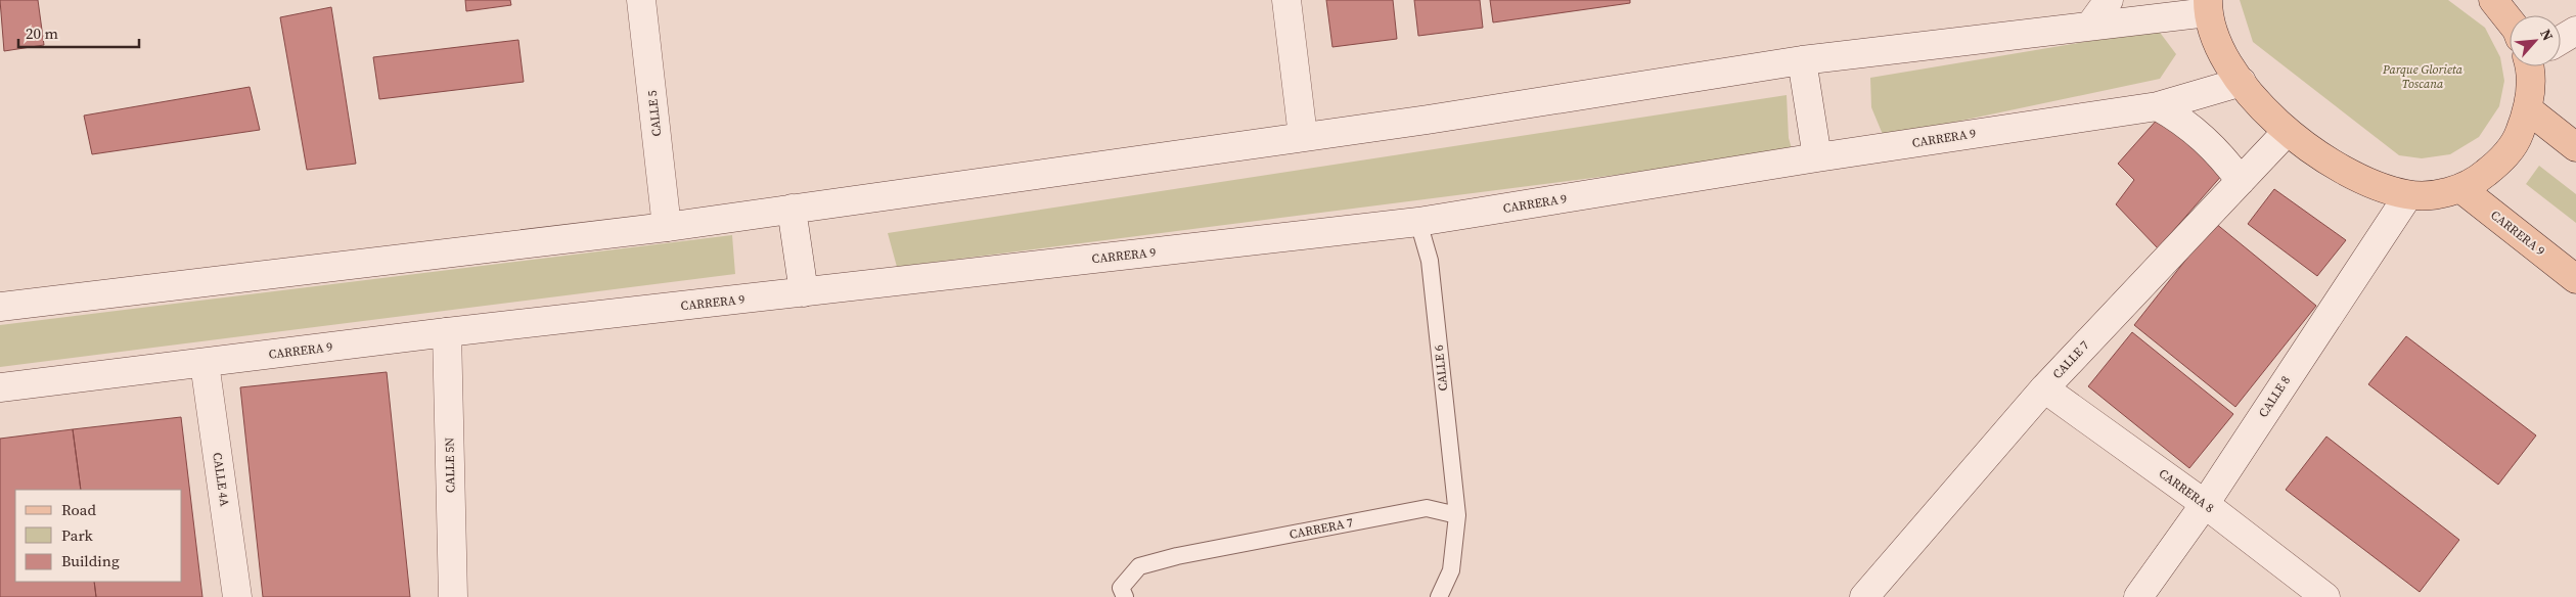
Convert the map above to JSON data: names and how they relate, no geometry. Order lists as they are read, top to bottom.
{
  "streets": {
    "main road": [
      "CALLE 5",
      "CARRERA 9",
      "CALLE 7",
      "CALLE 8",
      "CALLE 5N",
      "CALLE 4A",
      "CARRERA 8"
    ],
    "lane": ["CALLE 6", "CARRERA 7"]
  },
  "crossings": [
    ["CARRERA 9", "CALLE 6"],
    ["CARRERA 9", "CALLE 5N"],
    ["CARRERA 9", "CALLE 4A"],
    ["CALLE 7", "CARRERA 8"],
    ["CALLE 6", "CARRERA 7"],
    ["CALLE 8", "CARRERA 8"]
  ],
  "parks": ["Parque Glorieta Toscana"],
  "legend": ["Road", "Park", "Building"],
  "scale_bar": "20 m",
  "north": "top right"
}
